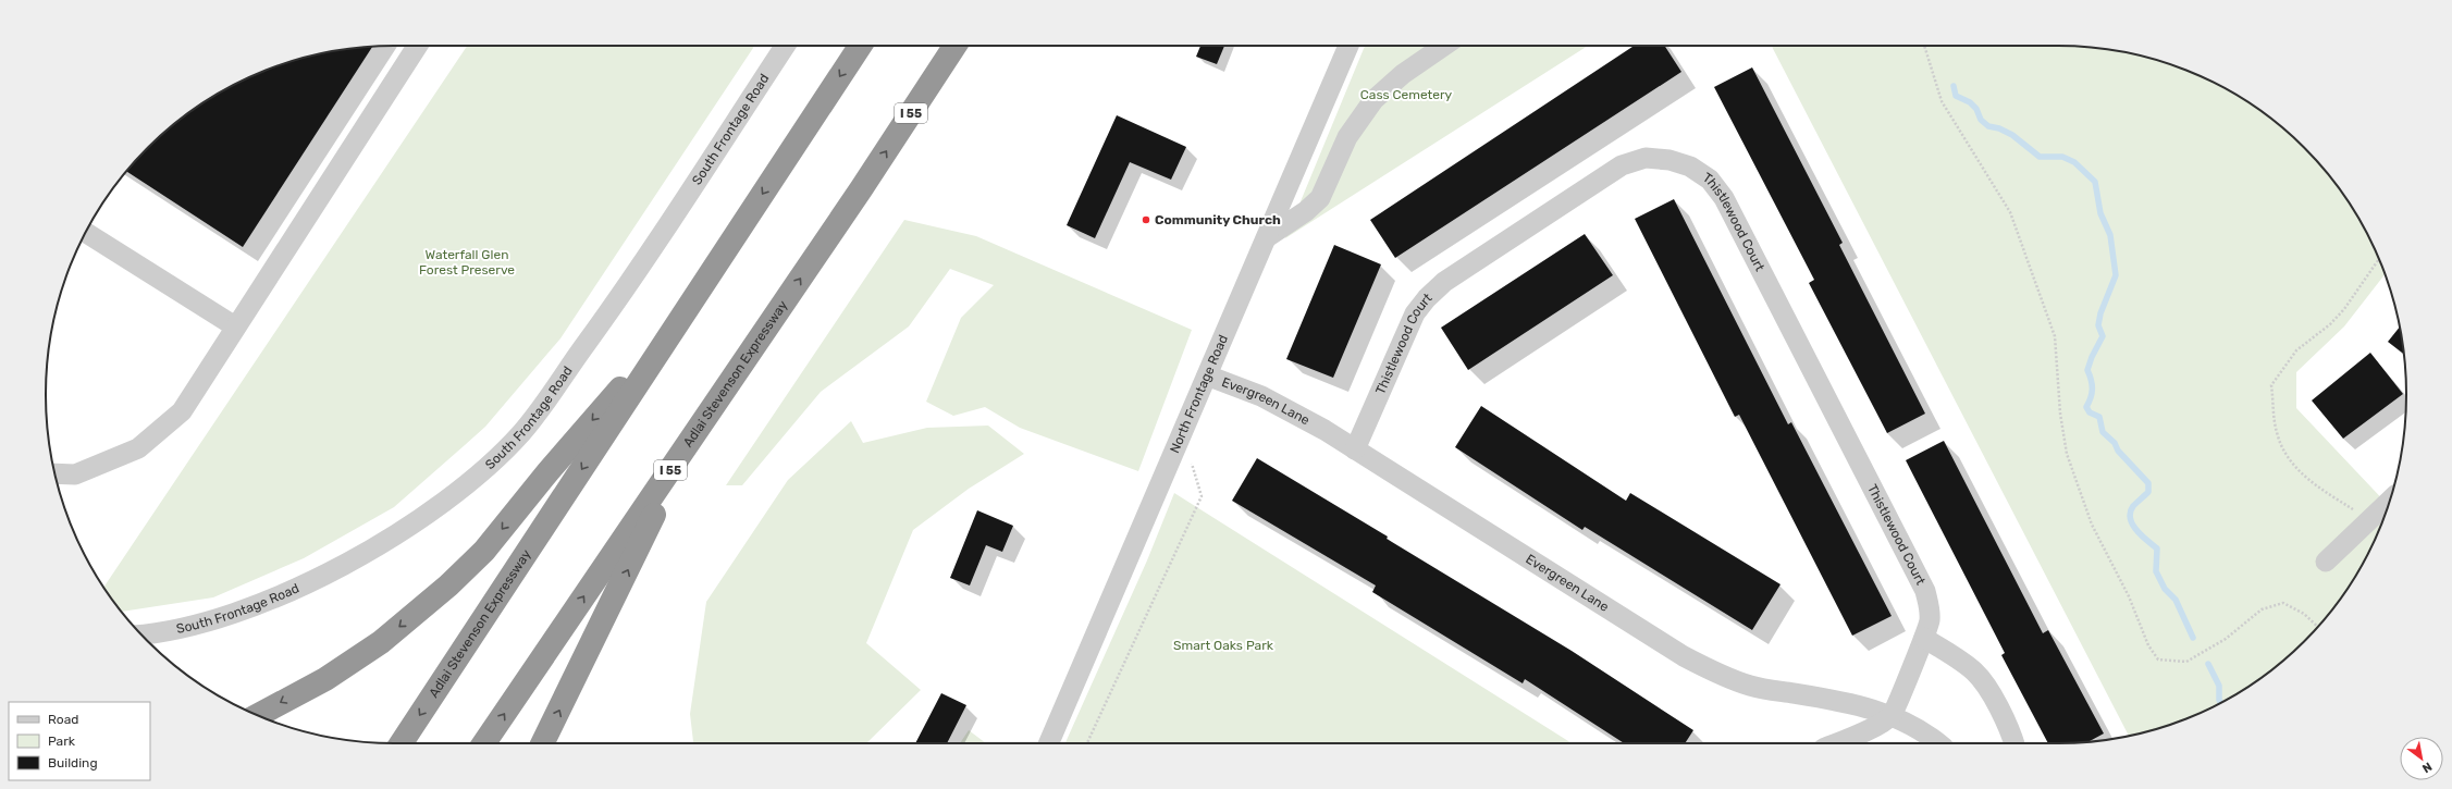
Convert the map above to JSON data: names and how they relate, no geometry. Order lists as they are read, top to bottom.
{
  "streets": {
    "highway": ["I 55", "Adlai Stevenson Expressway"],
    "street": [
      "South Frontage Road",
      "Thistlewood Court",
      "North Frontage Road",
      "Evergreen Lane"
    ]
  },
  "crossings": [
    ["Thistlewood Court", "Evergreen Lane"],
    ["North Frontage Road", "Evergreen Lane"]
  ],
  "parks": ["Cass Cemetery", "Waterfall Glen Forest Preserve", "Smart Oaks Park"],
  "places": ["Community Church"],
  "legend": ["Road", "Park", "Building"],
  "north": "bottom right"
}
